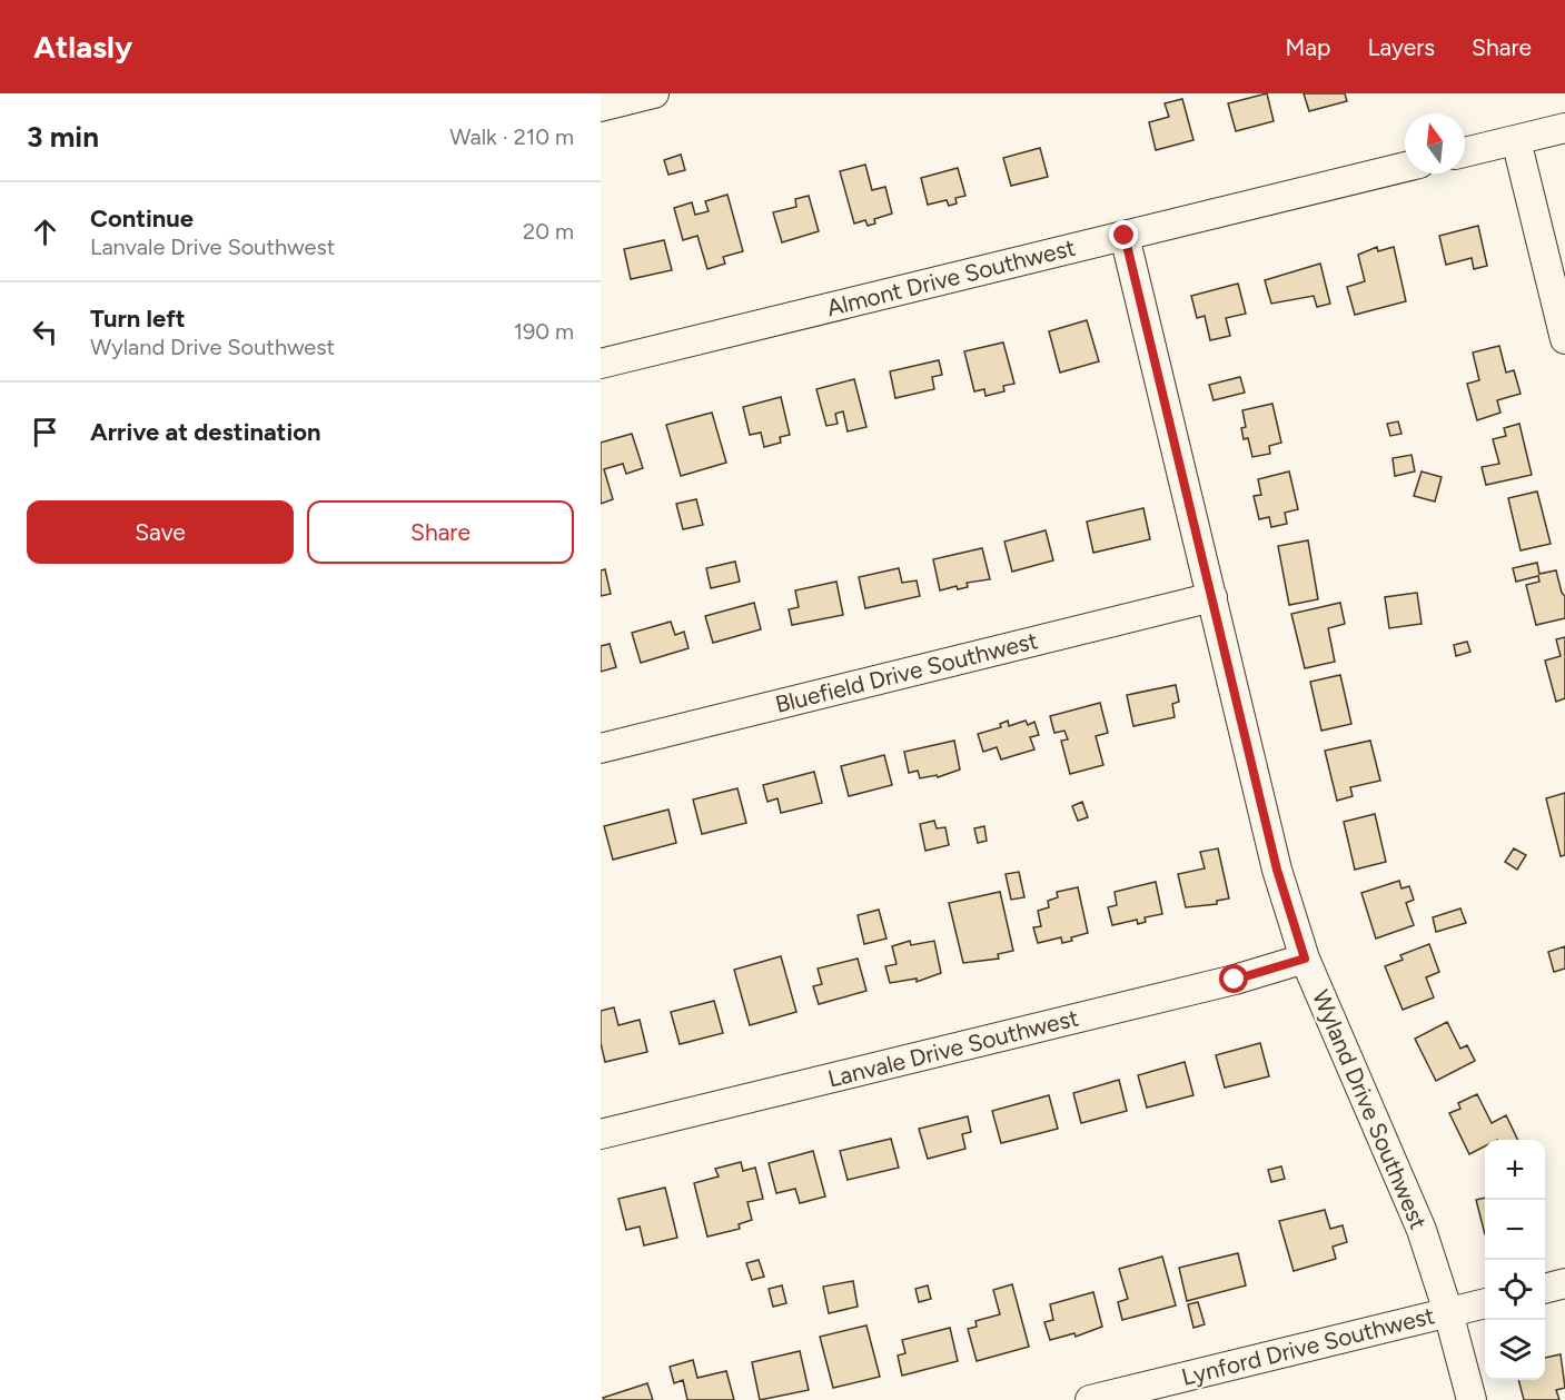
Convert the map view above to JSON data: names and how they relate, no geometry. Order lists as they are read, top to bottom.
{
  "streets": {
    "street": [
      "Almont Drive Southwest",
      "Bluefield Drive Southwest",
      "Lanvale Drive Southwest",
      "Wyland Drive Southwest",
      "Lynford Drive Southwest"
    ]
  },
  "crossings": [
    ["Almont Drive Southwest", "Wyland Drive Southwest"],
    ["Bluefield Drive Southwest", "Wyland Drive Southwest"],
    ["Lanvale Drive Southwest", "Wyland Drive Southwest"],
    ["Wyland Drive Southwest", "Lynford Drive Southwest"]
  ],
  "north": "top",
  "page": {
    "header": "Atlasly",
    "nav": ["Map", "Layers", "Share"],
    "heading": ["3 min", "Walk · 210 m"],
    "list": [
      ["Continue", "Lanvale Drive Southwest", "20 m"],
      ["Turn left", "Wyland Drive Southwest", "190 m"],
      "Arrive at destination"
    ],
    "buttons": ["Save", "Share"],
    "map_buttons": ["+", "−"]
  }
}
